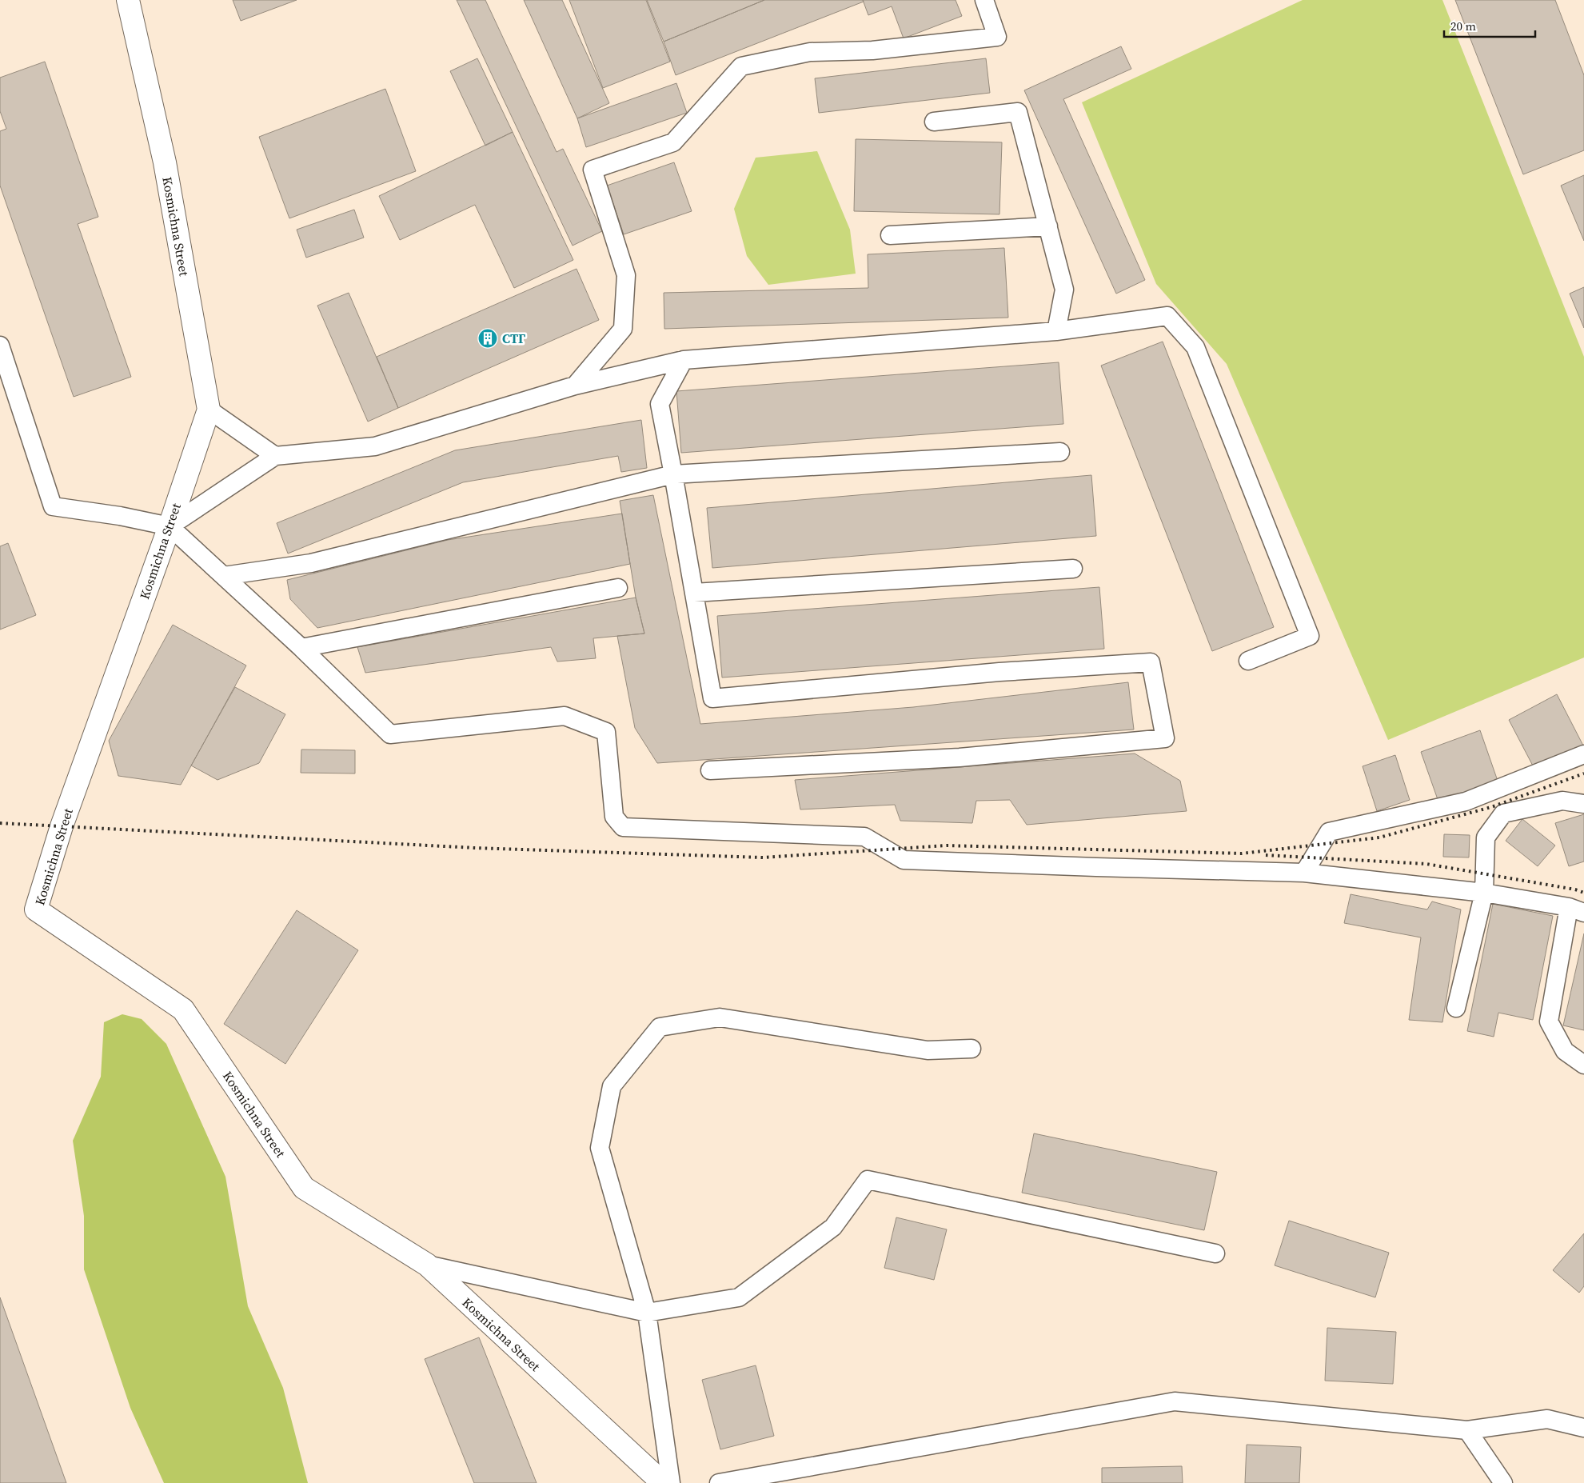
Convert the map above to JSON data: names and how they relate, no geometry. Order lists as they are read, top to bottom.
{
  "streets": {
    "street": ["Kosmichna Street"]
  },
  "places": {
    "building": ["СТГ"]
  },
  "scale_bar": "20 m"
}
